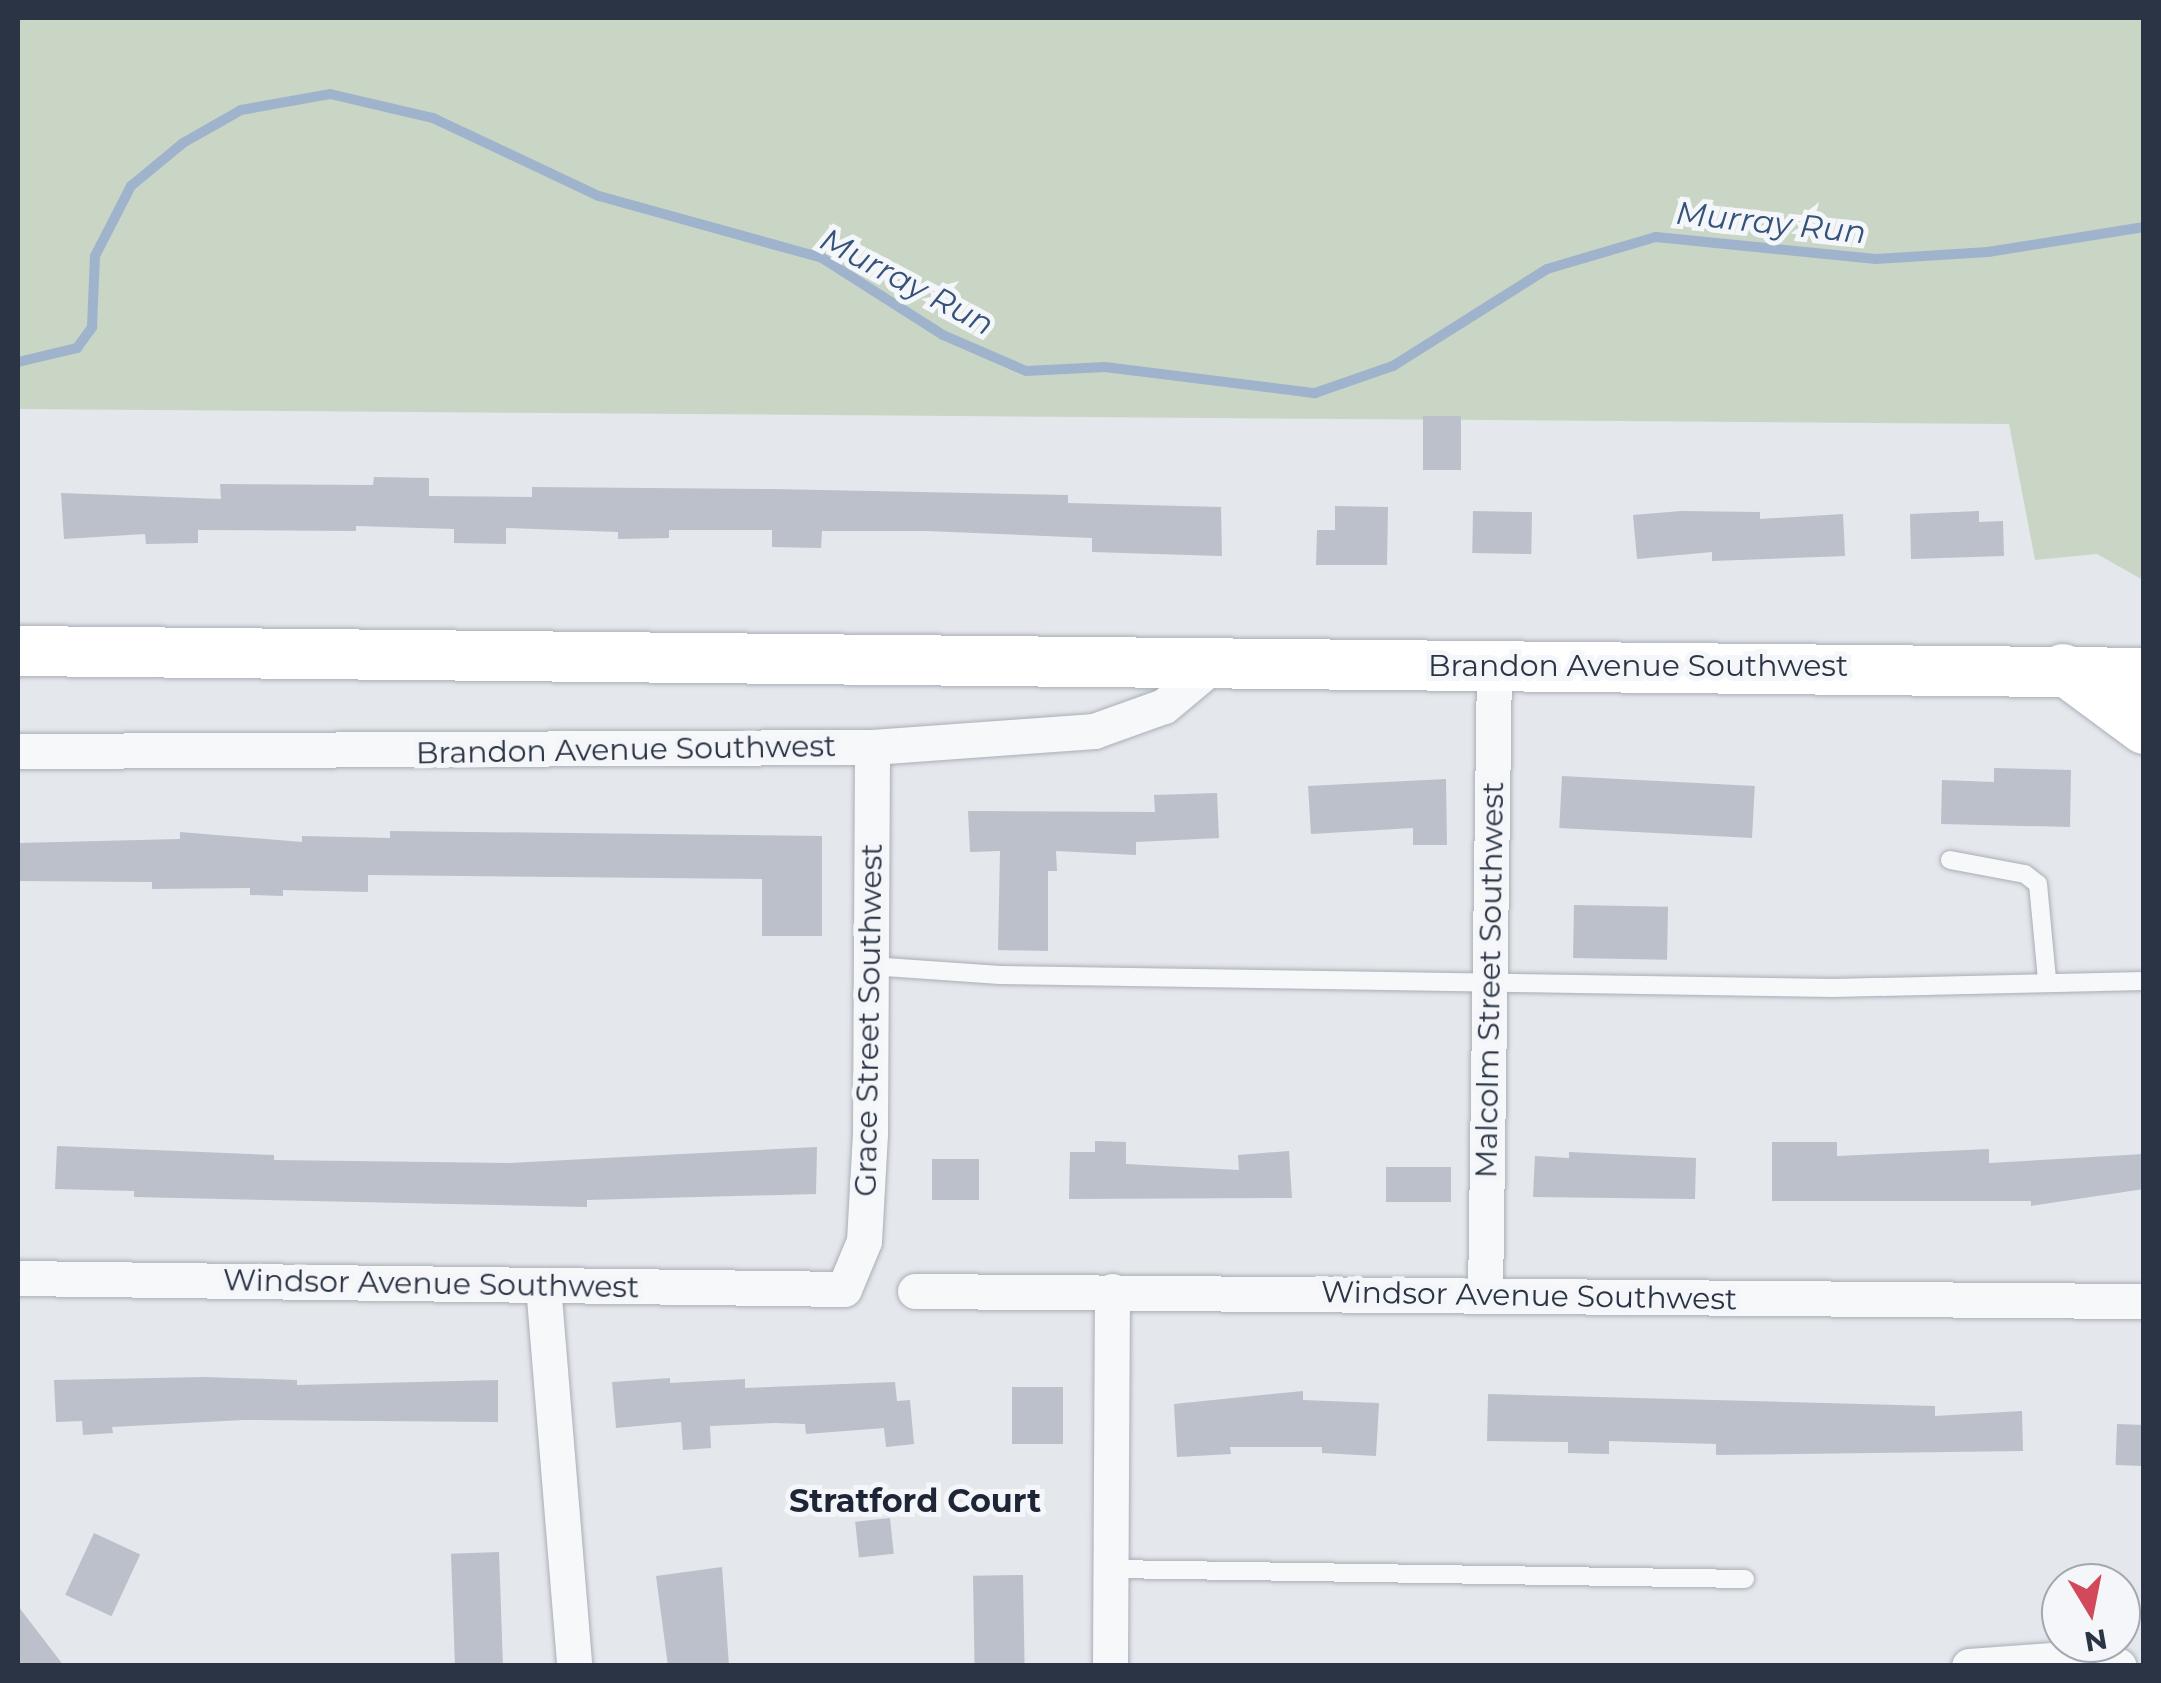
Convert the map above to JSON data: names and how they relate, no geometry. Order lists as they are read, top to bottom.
{
  "streets": {
    "main road": ["Brandon Avenue Southwest"],
    "street": ["Malcolm Street Southwest", "Grace Street Southwest", "Windsor Avenue Southwest"]
  },
  "crossings": [
    ["Brandon Avenue Southwest", "Malcolm Street Southwest"],
    ["Brandon Avenue Southwest", "Grace Street Southwest"],
    ["Malcolm Street Southwest", "Windsor Avenue Southwest"],
    ["Grace Street Southwest", "Windsor Avenue Southwest"]
  ],
  "districts": ["Stratford Court"],
  "water": ["Murray Run"],
  "north": "bottom"
}
